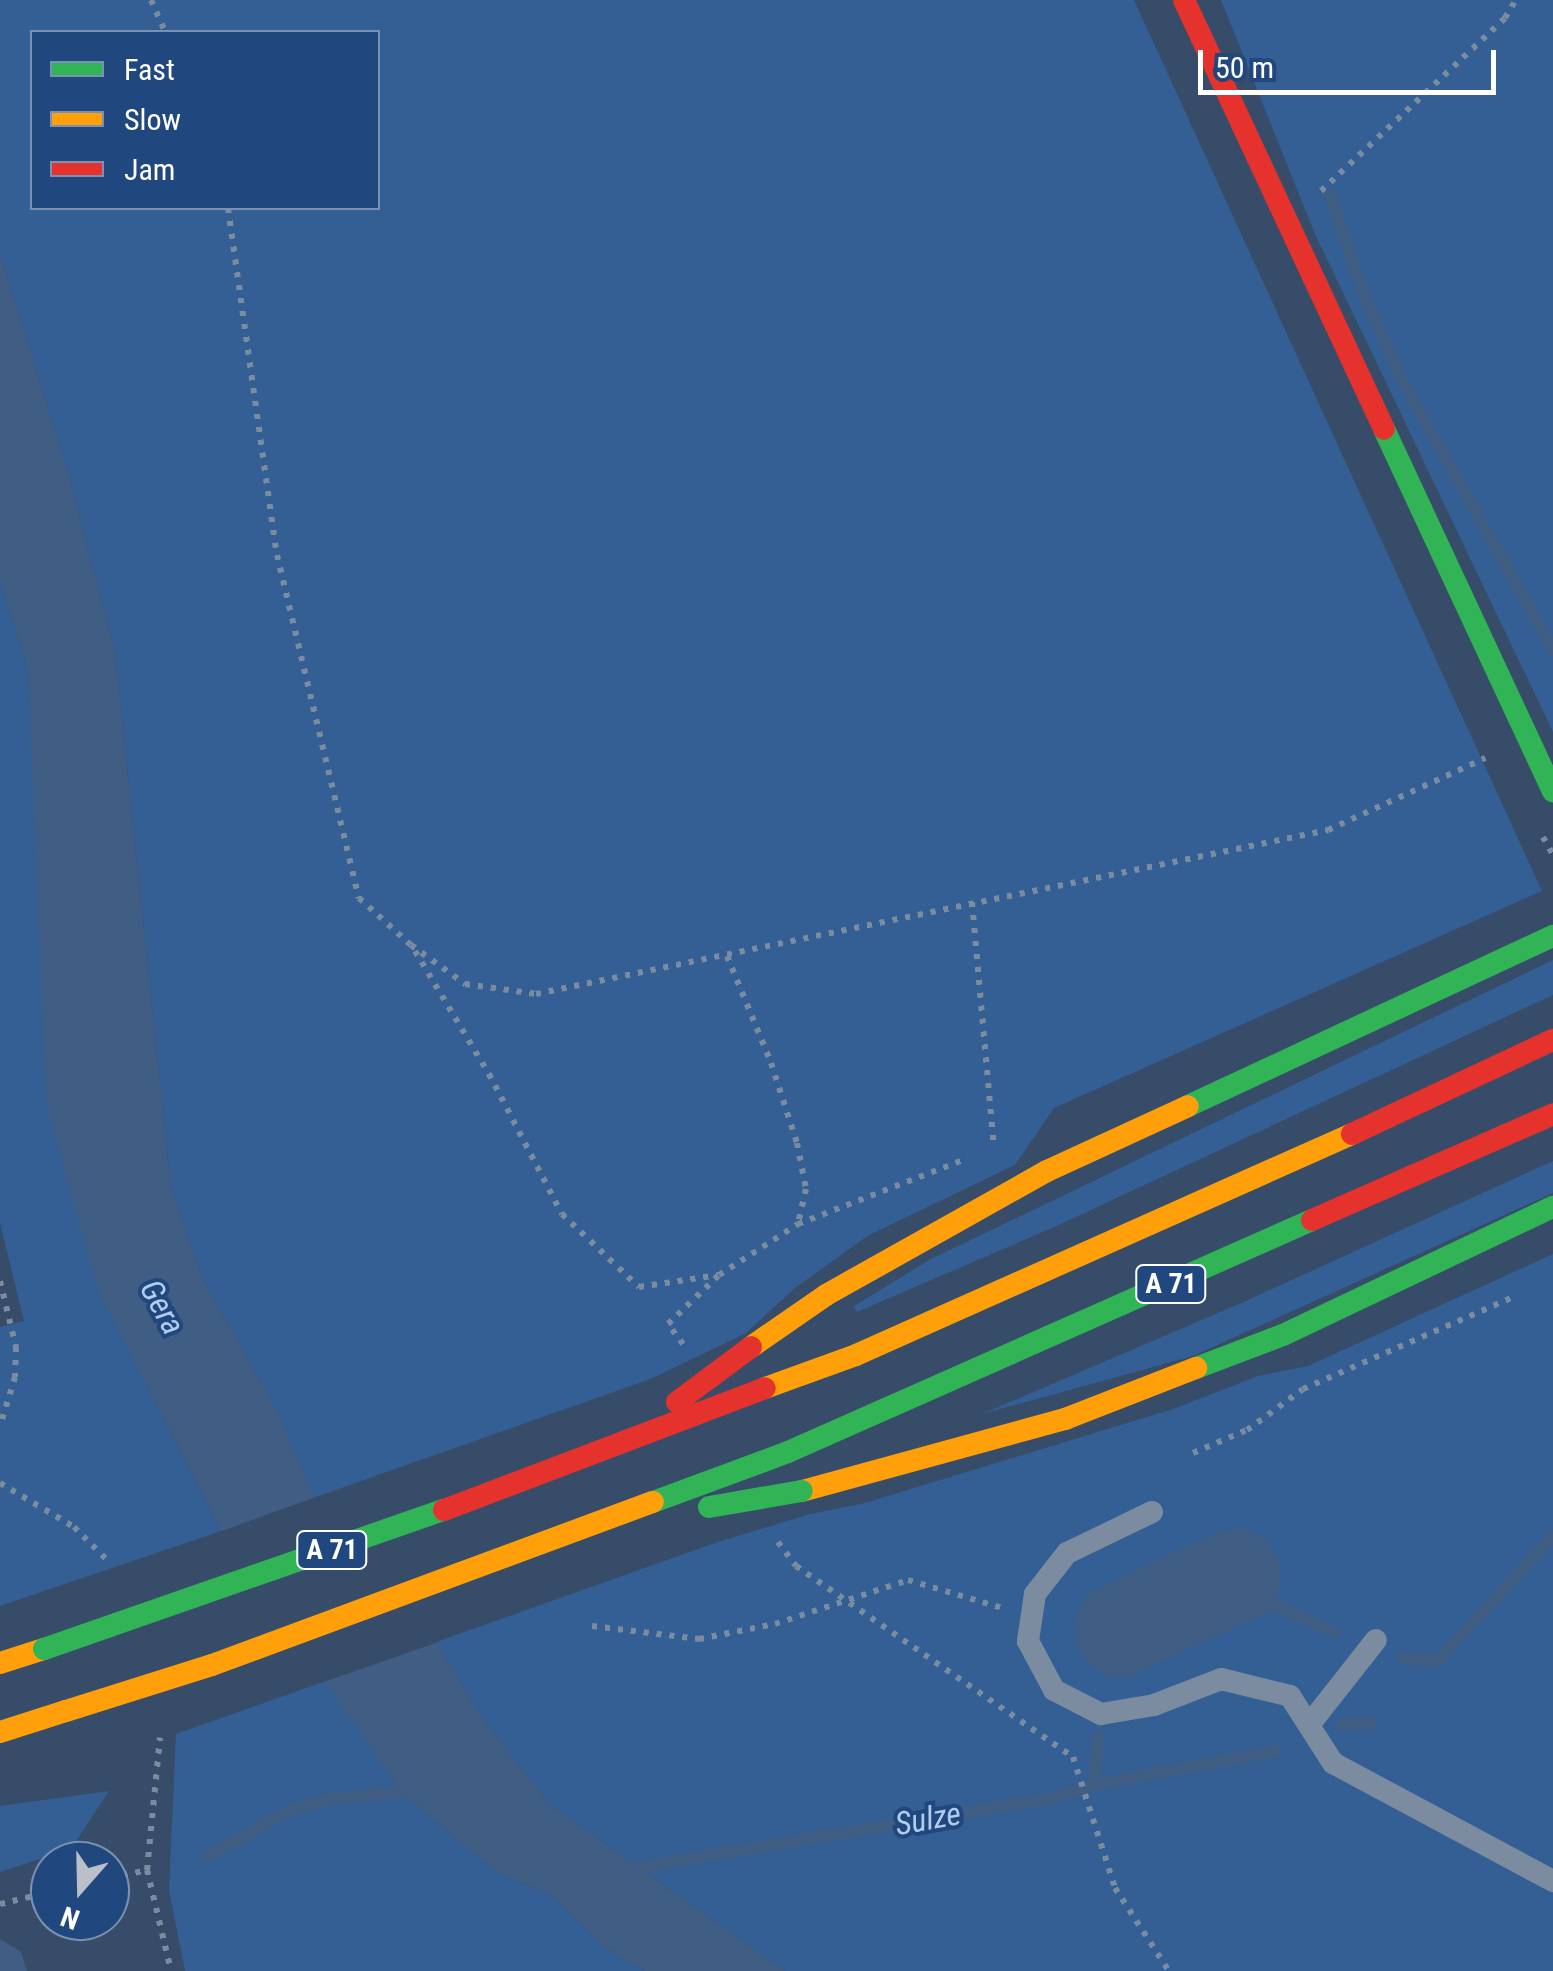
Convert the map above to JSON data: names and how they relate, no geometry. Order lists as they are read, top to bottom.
{
  "streets": {
    "main road": ["A 71"]
  },
  "water": ["Gera", "Sulze"],
  "legend": ["Fast", "Slow", "Jam"],
  "scale_bar": "50 m",
  "north": "bottom"
}
